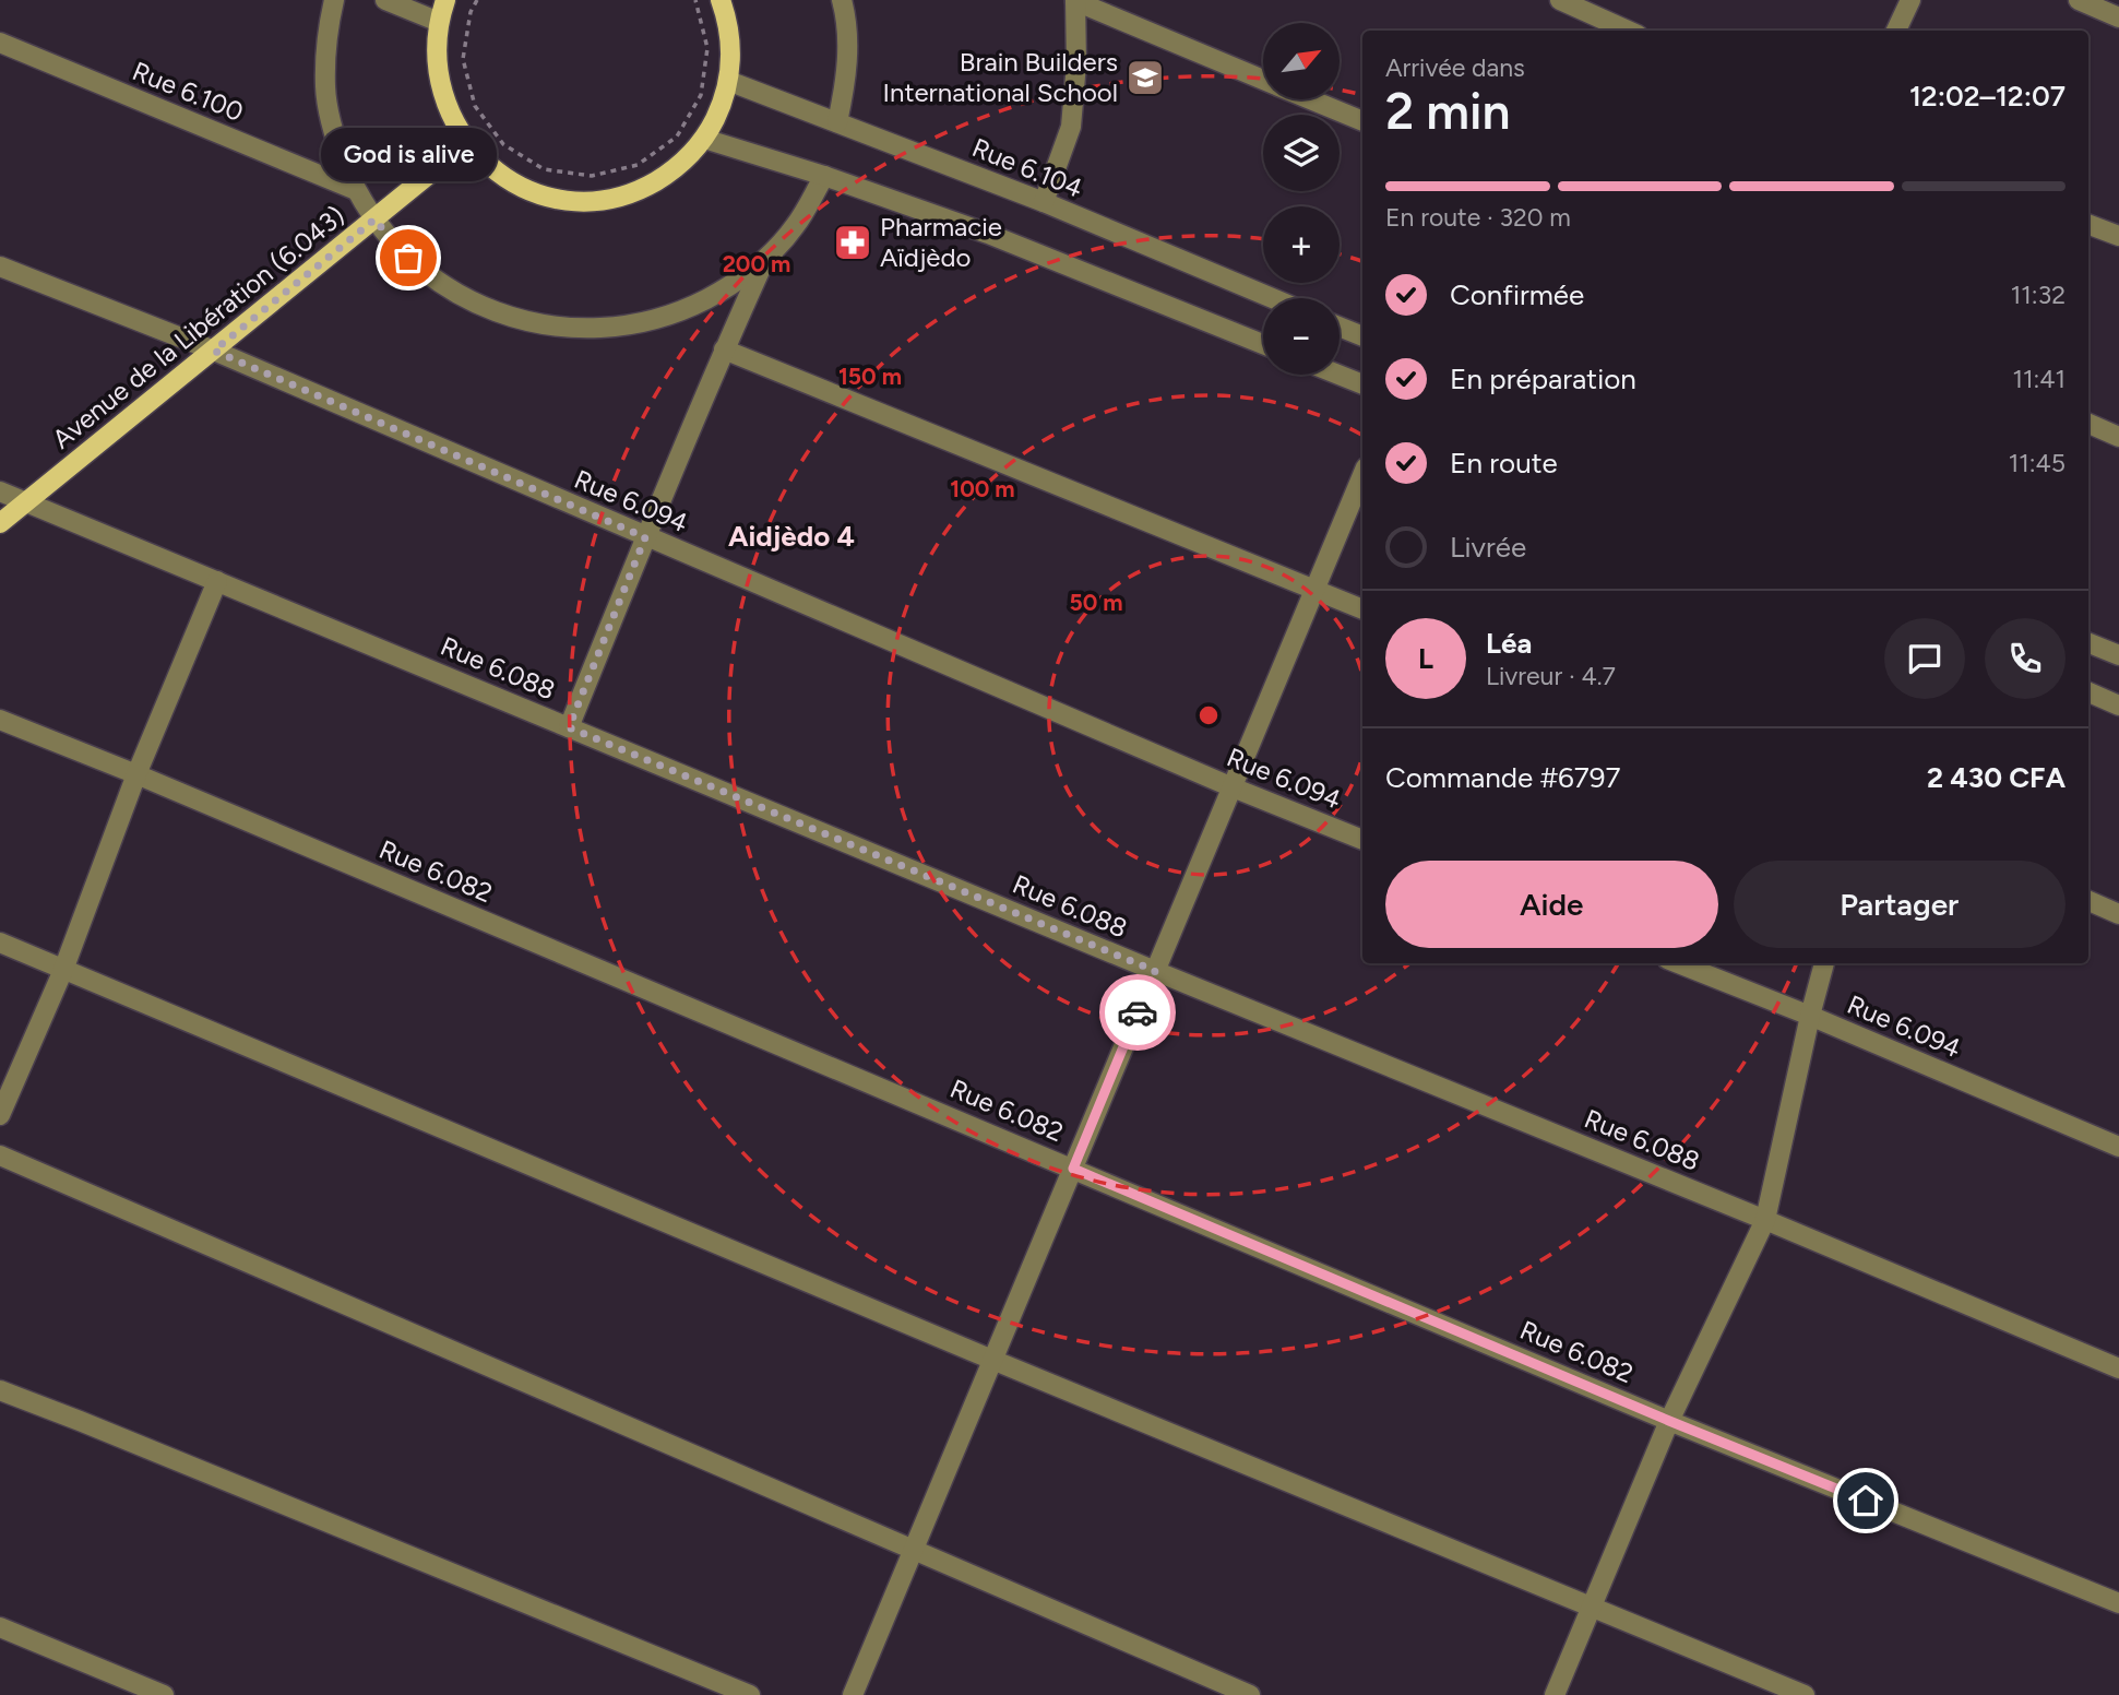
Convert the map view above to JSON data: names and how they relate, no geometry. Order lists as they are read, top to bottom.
{
  "streets": {
    "main road": ["Avenue de la Libération (6.043)"],
    "street": [
      "Rue 6.100",
      "Rue 6.104",
      "Rue 6.094",
      "Rue 6.088",
      "Rue 6.082"
    ]
  },
  "crossings": [
    ["Avenue de la Libération (6.043)", "Rue 6.094"],
    ["Avenue de la Libération (6.043)", "Rue 6.088"]
  ],
  "districts": ["Aidjèdo 4"],
  "places": {
    "school or university": ["Brain Builders International School"],
    "pharmacy": ["Pharmacie Aïdjèdo"],
    "other": ["God is alive"]
  },
  "north": "top right",
  "page": {
    "map_buttons": ["+", "−"],
    "heading": ["2 min", "Arrivée dans", "12:02–12:07"],
    "panel": [
      "Léa",
      "Livreur · 4.7",
      "Commande #6797",
      "2 430 CFA"
    ],
    "bubble": "God is alive",
    "bar": "En route · 320 m",
    "list": [
      ["Confirmée", "11:32"],
      ["En préparation", "11:41"],
      ["En route", "11:45"],
      "Livrée"
    ],
    "round": "L",
    "buttons": ["Aide", "Partager"]
  },
  "rings": [
    "200 m",
    "150 m",
    "100 m",
    "50 m"
  ]
}
